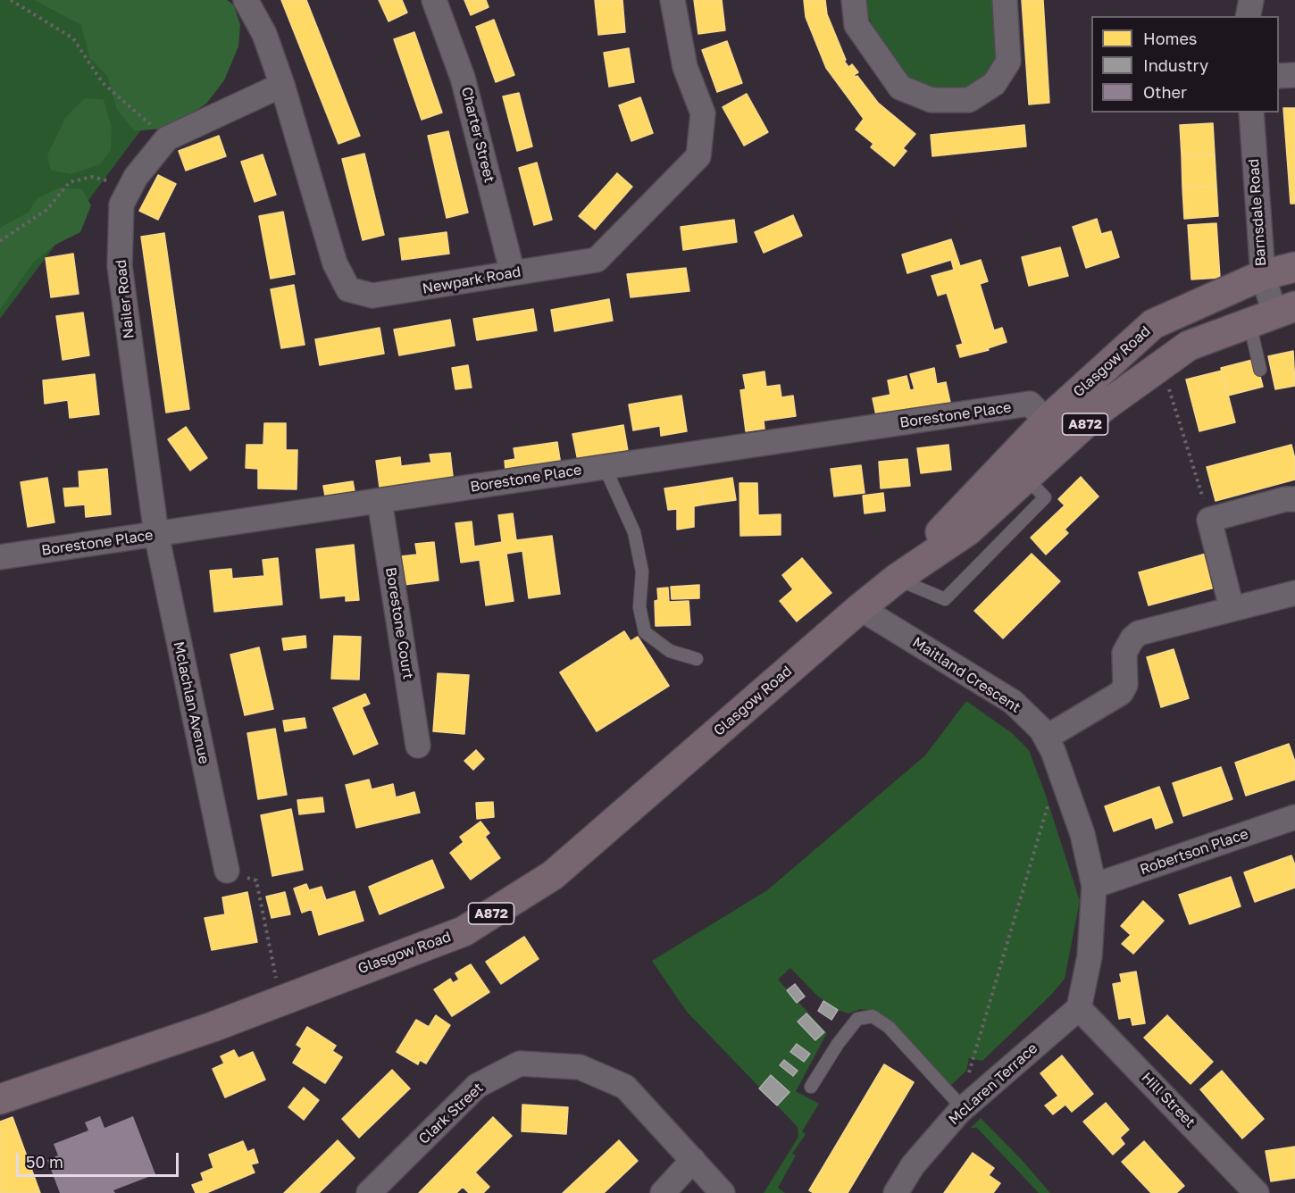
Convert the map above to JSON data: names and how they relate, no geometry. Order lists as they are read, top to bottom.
{
  "streets": {
    "main road": ["Glasgow Road", "A872"],
    "street": [
      "Charter Street",
      "Barnsdale Road",
      "Newpark Road",
      "Nailer Road",
      "Borestone Place",
      "Borestone Court",
      "Maitland Crescent",
      "Mclachlan Avenue",
      "Robertson Place",
      "McLaren Terrace",
      "Hill Street",
      "Clark Street"
    ]
  },
  "crossings": [
    ["Charter Street", "Newpark Road"],
    ["Barnsdale Road", "Glasgow Road"],
    ["Newpark Road", "Nailer Road"],
    ["Nailer Road", "Borestone Place"],
    ["Nailer Road", "Mclachlan Avenue"],
    ["Glasgow Road", "Borestone Place"],
    ["Glasgow Road", "Maitland Crescent"],
    ["Borestone Place", "Borestone Court"],
    ["Borestone Place", "Mclachlan Avenue"],
    ["Maitland Crescent", "Robertson Place"],
    ["Maitland Crescent", "McLaren Terrace"],
    ["Maitland Crescent", "Hill Street"],
    ["McLaren Terrace", "Hill Street"]
  ],
  "legend": ["Homes", "Industry", "Other"],
  "scale_bar": "50 m"
}
